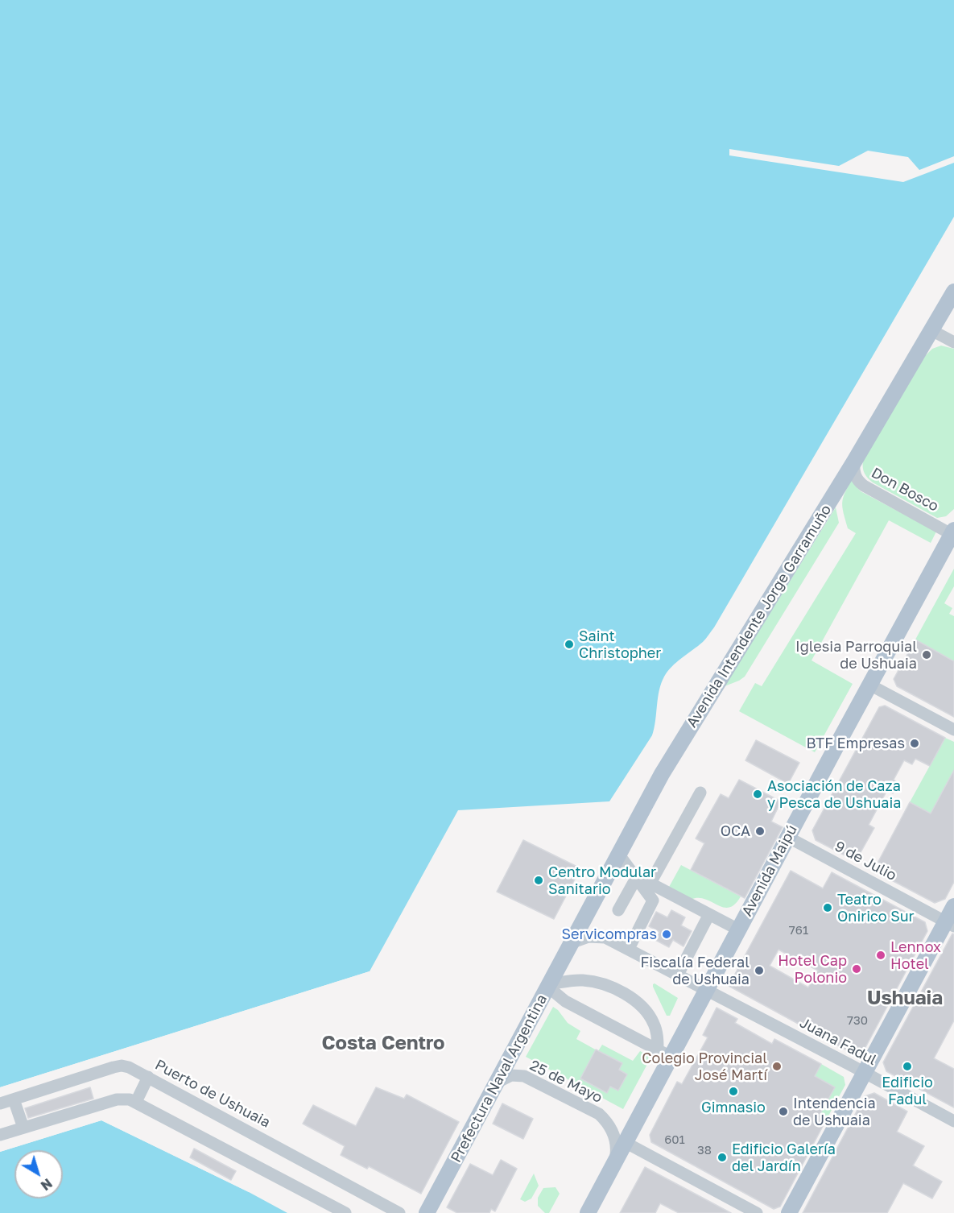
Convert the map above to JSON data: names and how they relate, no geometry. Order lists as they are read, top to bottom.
{
  "streets": {
    "main road": ["Avenida Intendente Jorge Garramuño", "Avenida Maipú", "Prefectura Naval Argentina"],
    "street": [
      "Don Bosco",
      "9 de Julio",
      "Juana Fadul",
      "25 de Mayo",
      "Puerto de Ushuaia"
    ]
  },
  "crossings": [
    ["Don Bosco", "Avenida Intendente Jorge Garramuño"],
    ["Don Bosco", "Avenida Maipú"],
    ["Avenida Intendente Jorge Garramuño", "Juana Fadul"],
    ["Avenida Intendente Jorge Garramuño", "Prefectura Naval Argentina"],
    ["9 de Julio", "Avenida Maipú"],
    ["Avenida Maipú", "Juana Fadul"],
    ["Avenida Maipú", "25 de Mayo"],
    ["Juana Fadul", "Prefectura Naval Argentina"],
    ["Prefectura Naval Argentina", "25 de Mayo"]
  ],
  "districts": ["Ushuaia", "Costa Centro"],
  "places": [
    "Saint Christopher",
    "Iglesia Parroquial de Ushuaia",
    "BTF Empresas",
    "Asociación de Caza y Pesca de Ushuaia",
    "OCA",
    "Centro Modular Sanitario",
    "Teatro Onirico Sur",
    "Servicompras",
    "Lennox Hotel",
    "Hotel Cap Polonio",
    "Fiscalía Federal de Ushuaia",
    "Colegio Provincial José Martí",
    "Edificio Fadul",
    "Gimnasio",
    "Intendencia de Ushuaia",
    "Edificio Galería del Jardín"
  ],
  "house_numbers": [
    "761",
    "730",
    "601",
    "38"
  ],
  "north": "bottom right"
}
